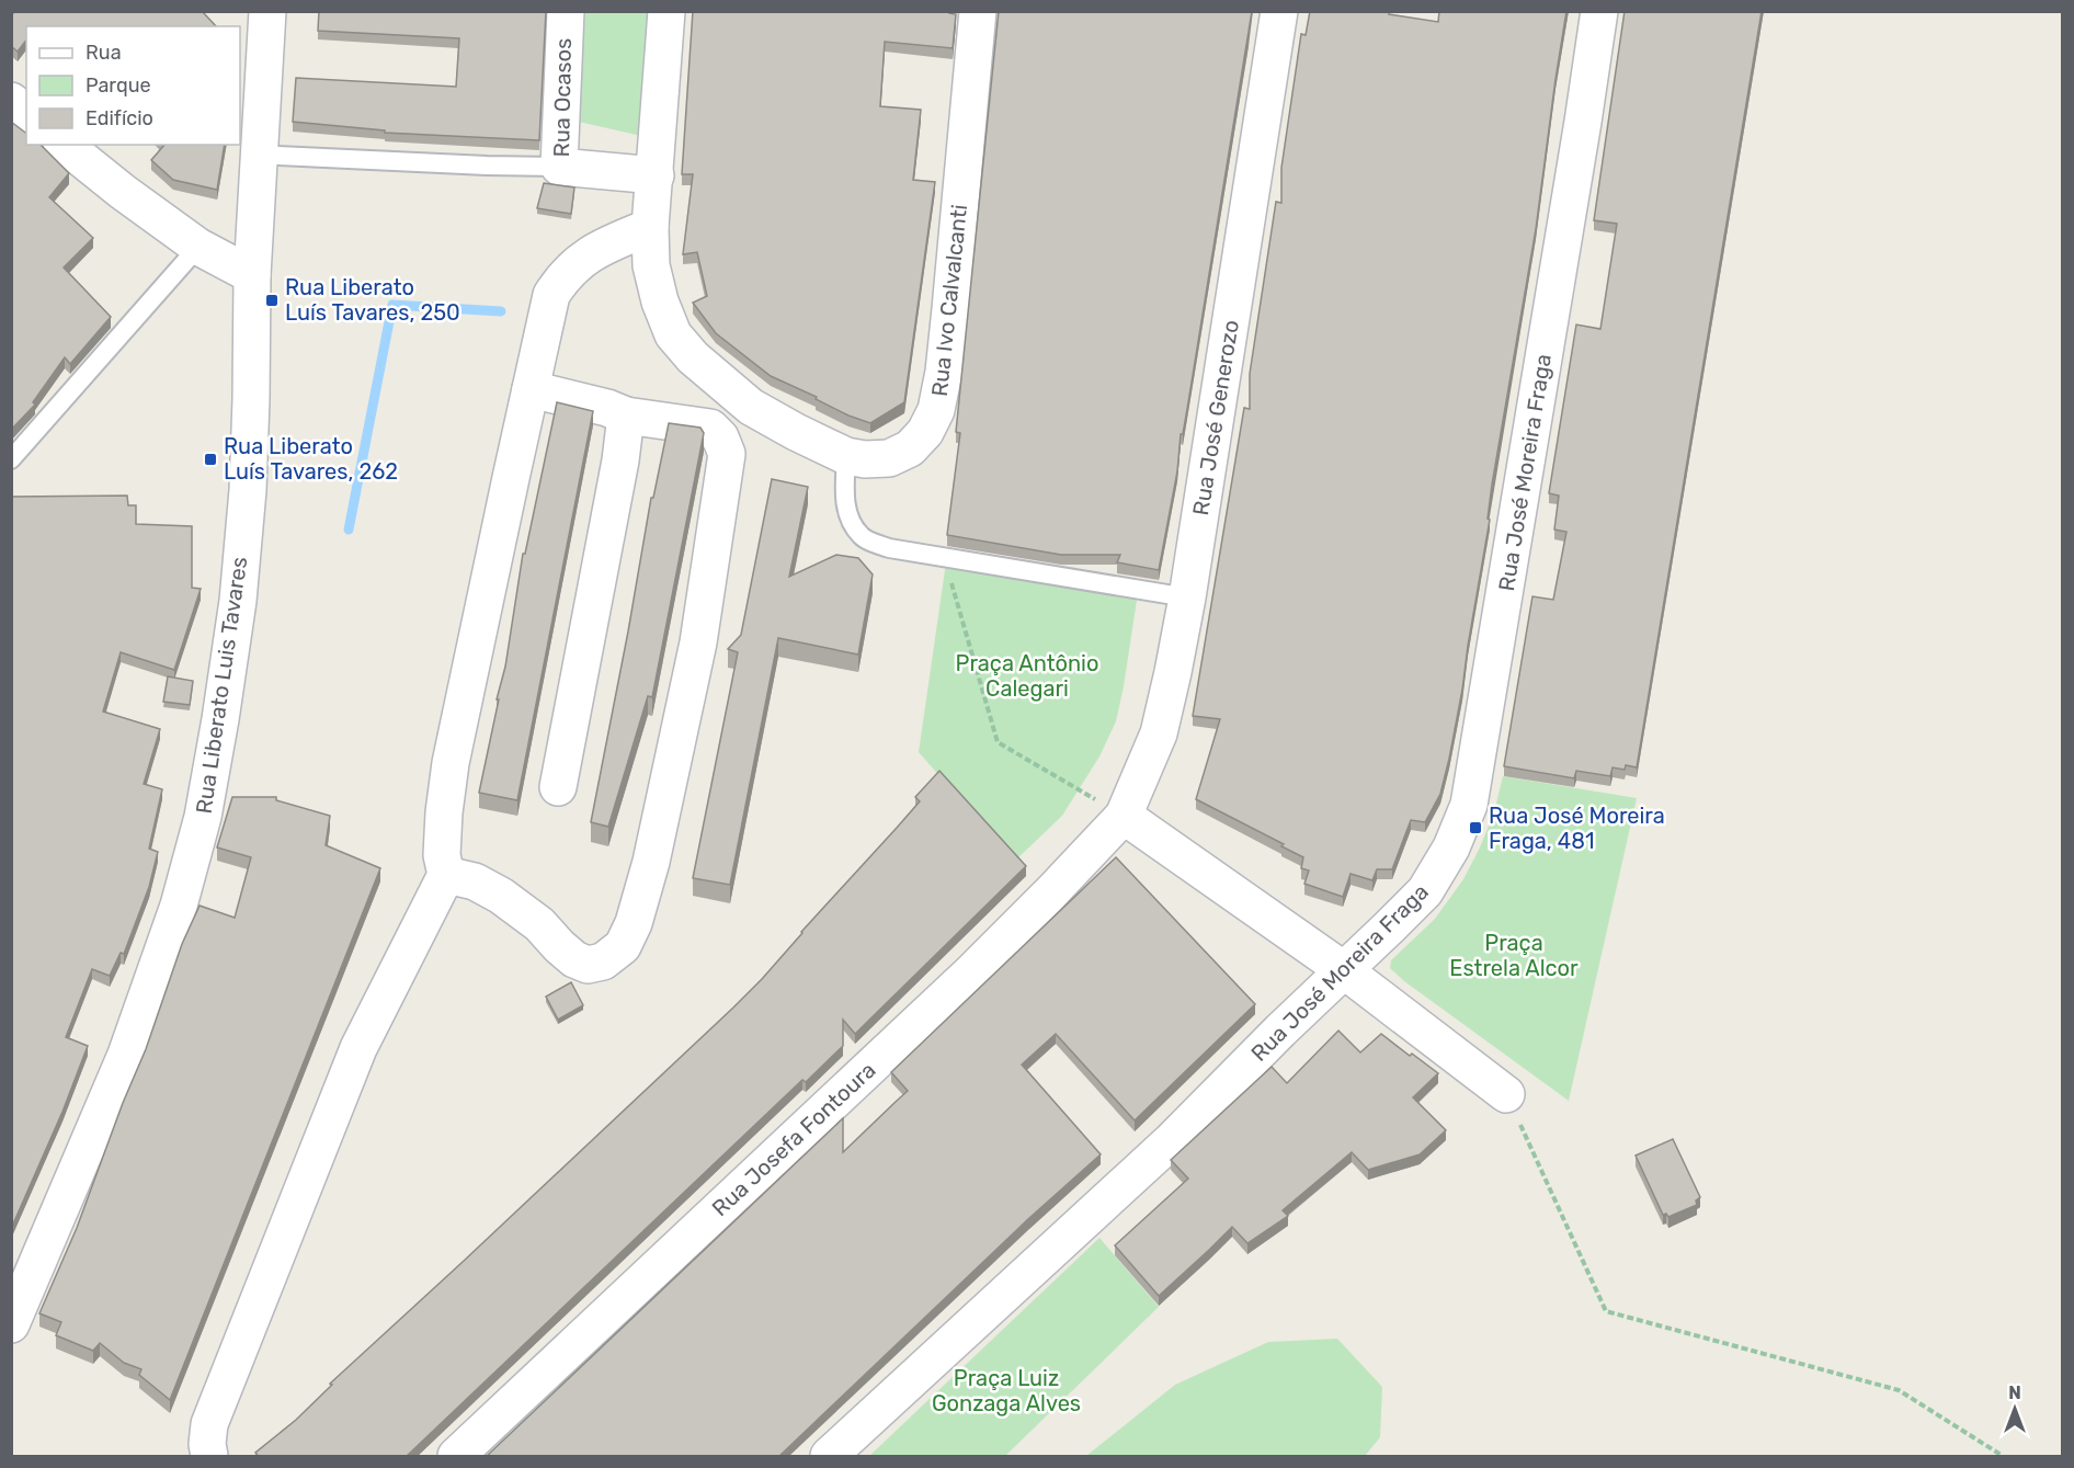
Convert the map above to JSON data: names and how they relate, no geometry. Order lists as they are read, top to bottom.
{
  "streets": {
    "street": [
      "Rua Ocasos",
      "Rua Ivo Calvalcanti",
      "Rua José Generozo",
      "Rua José Moreira Fraga",
      "Rua Liberato Luis Tavares",
      "Rua Josefa Fontoura"
    ]
  },
  "crossings": [
    ["Rua Ocasos", "Rua Ivo Calvalcanti"],
    ["Rua José Generozo", "Rua Josefa Fontoura"]
  ],
  "parks": ["Praça Antônio Calegari", "Praça Estrela Alcor", "Praça Luiz Gonzaga Alves"],
  "places": {
    "transit": ["Rua Liberato Luís Tavares, 250", "Rua Liberato Luís Tavares, 262", "Rua José Moreira Fraga, 481"]
  },
  "legend": ["Rua", "Parque", "Edifício"],
  "north": "top"
}
